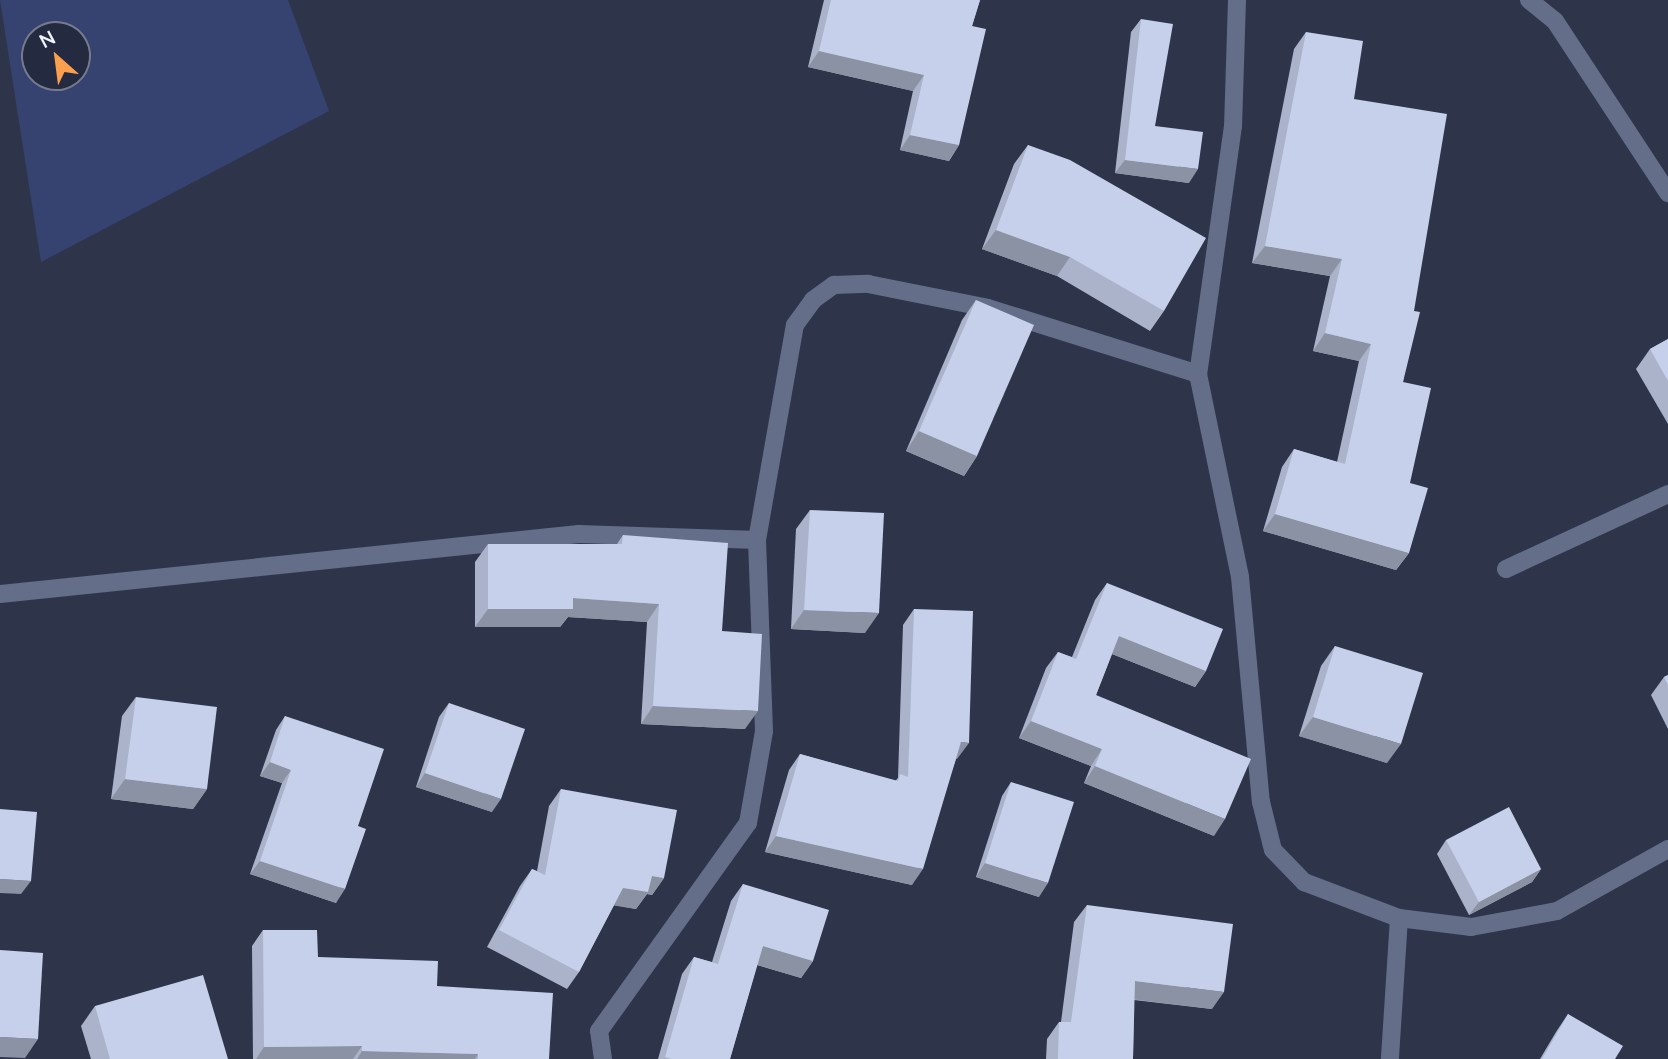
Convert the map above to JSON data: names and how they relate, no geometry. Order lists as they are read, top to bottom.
{
  "north": "top left"
}
